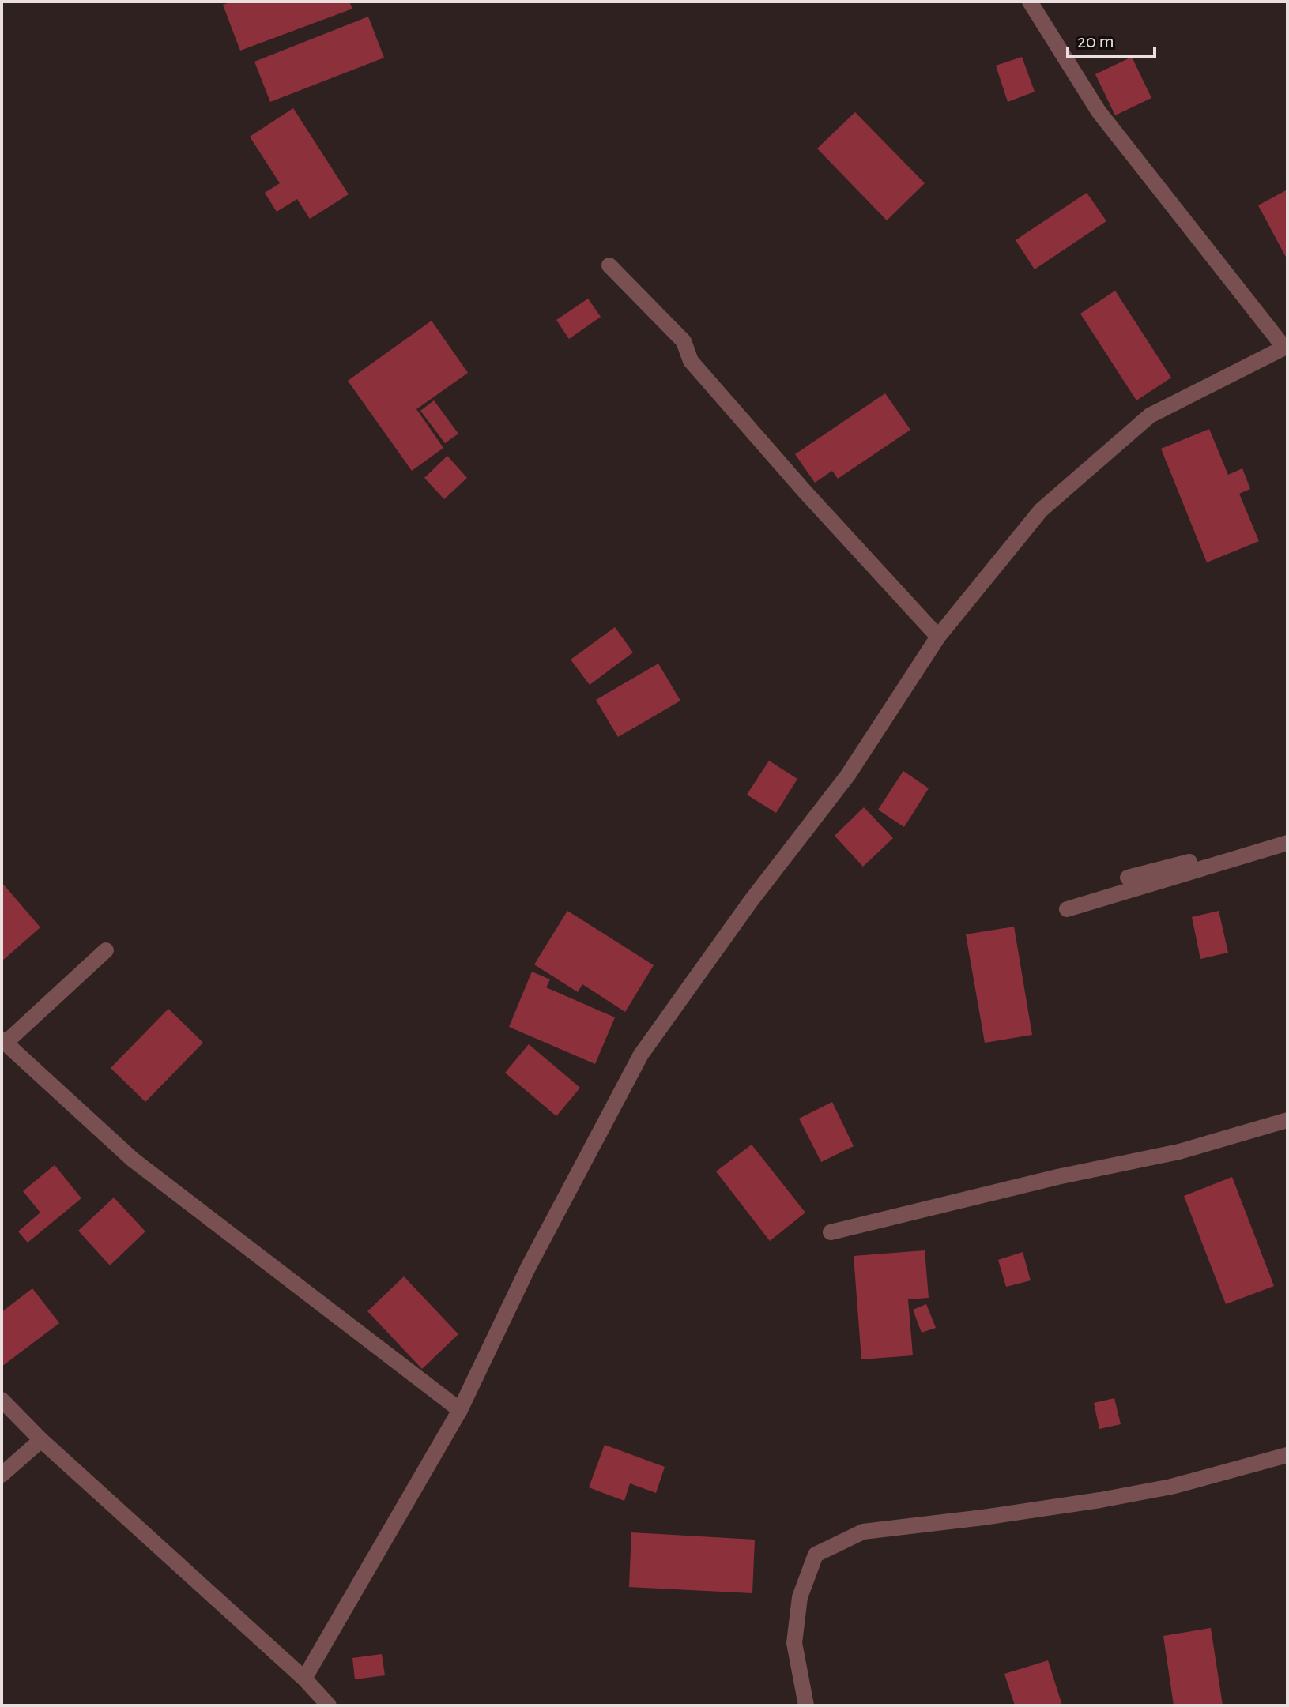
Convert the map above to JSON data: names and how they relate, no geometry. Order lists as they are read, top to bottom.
{
  "scale_bar": "20 m"
}
